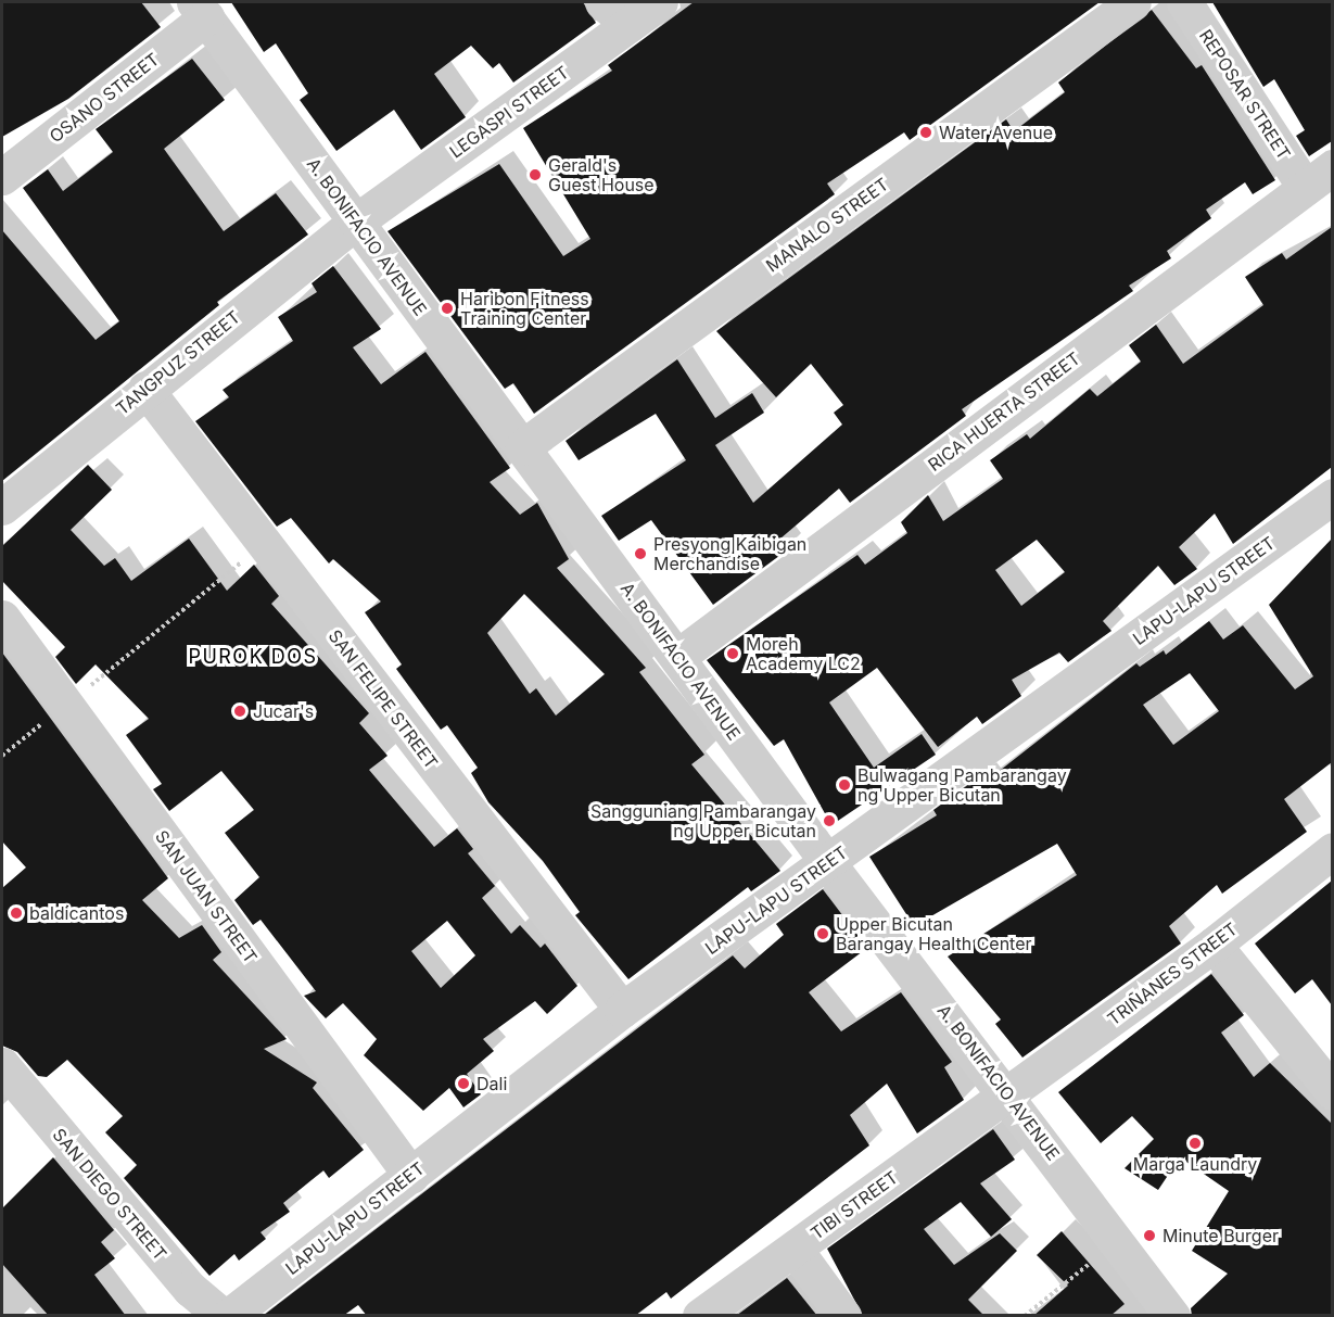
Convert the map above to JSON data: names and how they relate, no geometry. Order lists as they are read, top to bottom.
{
  "streets": {
    "street": [
      "REPOSAR STREET",
      "OSANO STREET",
      "LEGASPI STREET",
      "MANALO STREET",
      "A. BONIFACIO AVENUE",
      "TANGPUZ STREET",
      "RICA HUERTA STREET",
      "LAPU-LAPU STREET",
      "SAN FELIPE STREET",
      "SAN JUAN STREET",
      "TRIÑANES STREET",
      "SAN DIEGO STREET",
      "TIBI STREET"
    ]
  },
  "crossings": [
    ["REPOSAR STREET", "RICA HUERTA STREET"],
    ["OSANO STREET", "A. BONIFACIO AVENUE"],
    ["LEGASPI STREET", "A. BONIFACIO AVENUE"],
    ["LEGASPI STREET", "TANGPUZ STREET"],
    ["MANALO STREET", "A. BONIFACIO AVENUE"],
    ["A. BONIFACIO AVENUE", "TANGPUZ STREET"],
    ["A. BONIFACIO AVENUE", "RICA HUERTA STREET"],
    ["A. BONIFACIO AVENUE", "LAPU-LAPU STREET"],
    ["A. BONIFACIO AVENUE", "TRIÑANES STREET"],
    ["A. BONIFACIO AVENUE", "TIBI STREET"],
    ["TANGPUZ STREET", "SAN FELIPE STREET"],
    ["LAPU-LAPU STREET", "SAN FELIPE STREET"],
    ["LAPU-LAPU STREET", "SAN JUAN STREET"],
    ["TRIÑANES STREET", "TIBI STREET"]
  ],
  "districts": ["PUROK DOS"],
  "places": [
    "Water Avenue",
    "Gerald's Guest House",
    "Haribon Fitness Training Center",
    "Presyong Kaibigan Merchandise",
    "Moreh Academy LC2",
    "Jucar's",
    "Bulwagang Pambarangay ng Upper Bicutan",
    "Sangguniang Pambarangay ng Upper Bicutan",
    "baldicantos",
    "Upper Bicutan Barangay Health Center",
    "Dali",
    "Marga Laundry",
    "Minute Burger"
  ]
}
